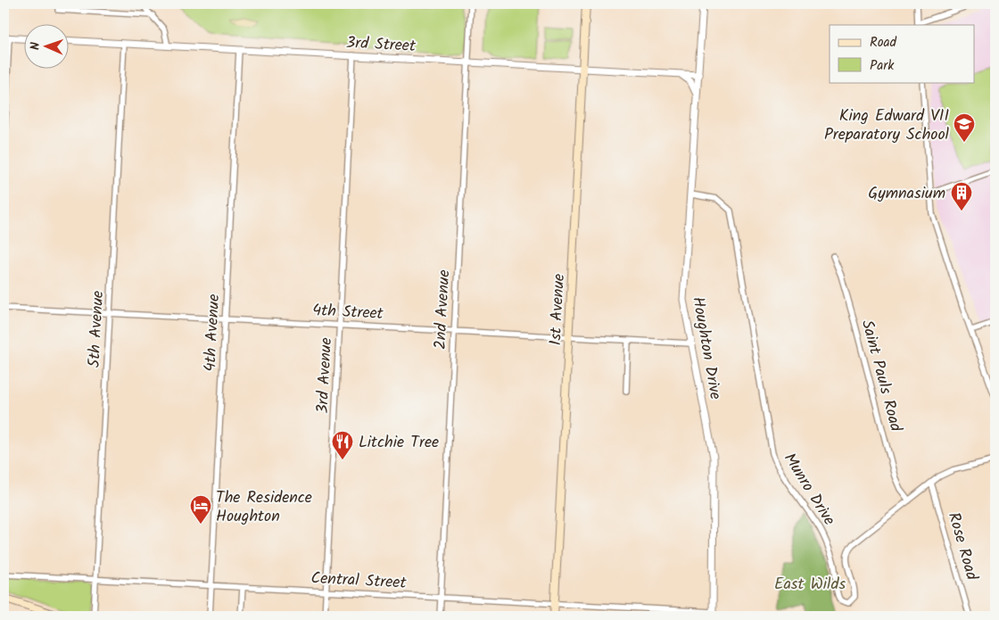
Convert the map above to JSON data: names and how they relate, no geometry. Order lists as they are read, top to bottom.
{
  "streets": {
    "main road": ["1st Avenue"],
    "street": [
      "3rd Street",
      "2nd Avenue",
      "4th Street",
      "5th Avenue",
      "4th Avenue",
      "Houghton Drive",
      "3rd Avenue",
      "Saint Pauls Road",
      "Munro Drive",
      "Rose Road",
      "Central Street"
    ]
  },
  "crossings": [
    ["3rd Street", "2nd Avenue"],
    ["3rd Street", "1st Avenue"],
    ["3rd Street", "5th Avenue"],
    ["3rd Street", "4th Avenue"],
    ["3rd Street", "Houghton Drive"],
    ["3rd Street", "3rd Avenue"],
    ["2nd Avenue", "4th Street"],
    ["2nd Avenue", "Central Street"],
    ["1st Avenue", "4th Street"],
    ["1st Avenue", "Central Street"],
    ["4th Street", "5th Avenue"],
    ["4th Street", "4th Avenue"],
    ["4th Street", "Houghton Drive"],
    ["4th Street", "3rd Avenue"],
    ["5th Avenue", "Central Street"],
    ["4th Avenue", "Central Street"],
    ["Houghton Drive", "Munro Drive"],
    ["Houghton Drive", "Central Street"],
    ["3rd Avenue", "Central Street"],
    ["Saint Pauls Road", "Munro Drive"],
    ["Munro Drive", "Rose Road"]
  ],
  "parks": ["East Wilds"],
  "places": {
    "school or university": ["King Edward VII Preparatory School"],
    "building": ["Gymnasium"],
    "restaurant": ["Litchie Tree"],
    "hotel": ["The Residence Houghton"]
  },
  "legend": ["Road", "Park"],
  "north": "left"
}
